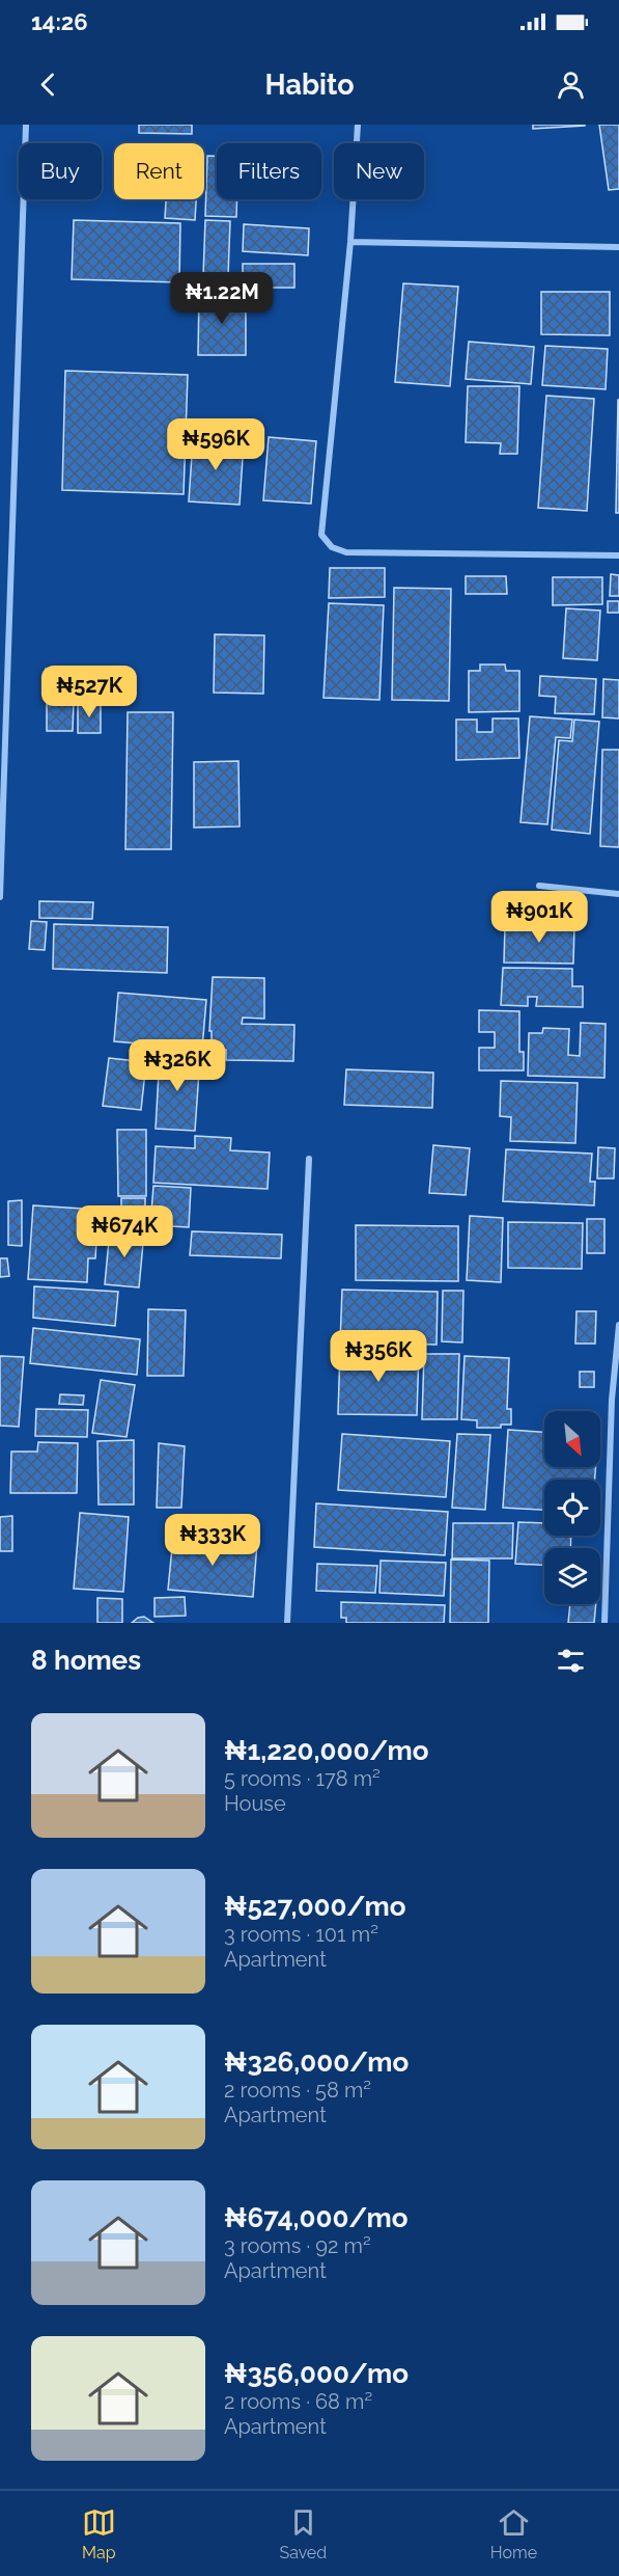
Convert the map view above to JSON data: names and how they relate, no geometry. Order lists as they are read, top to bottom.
{
  "north": "bottom right",
  "page": {
    "status": "14:26",
    "header": "Habito",
    "chip": [
      "Buy",
      "Rent",
      "Filters",
      "New"
    ],
    "price": [
      "₦1.22M",
      "₦596K",
      "₦527K",
      "₦901K",
      "₦326K",
      "₦674K",
      "₦356K",
      "₦333K"
    ],
    "heading": "8 homes",
    "list": [
      {
        "name": "₦1,220,000/mo",
        "note": "5 rooms · 178 m² · House"
      },
      {
        "name": "₦527,000/mo",
        "note": "3 rooms · 101 m² · Apartment"
      },
      {
        "name": "₦326,000/mo",
        "note": "2 rooms · 58 m² · Apartment"
      },
      {
        "name": "₦674,000/mo",
        "note": "3 rooms · 92 m² · Apartment"
      },
      {
        "name": "₦356,000/mo",
        "note": "2 rooms · 68 m² · Apartment"
      }
    ],
    "tabs": ["Map", "Saved", "Home"]
  }
}
